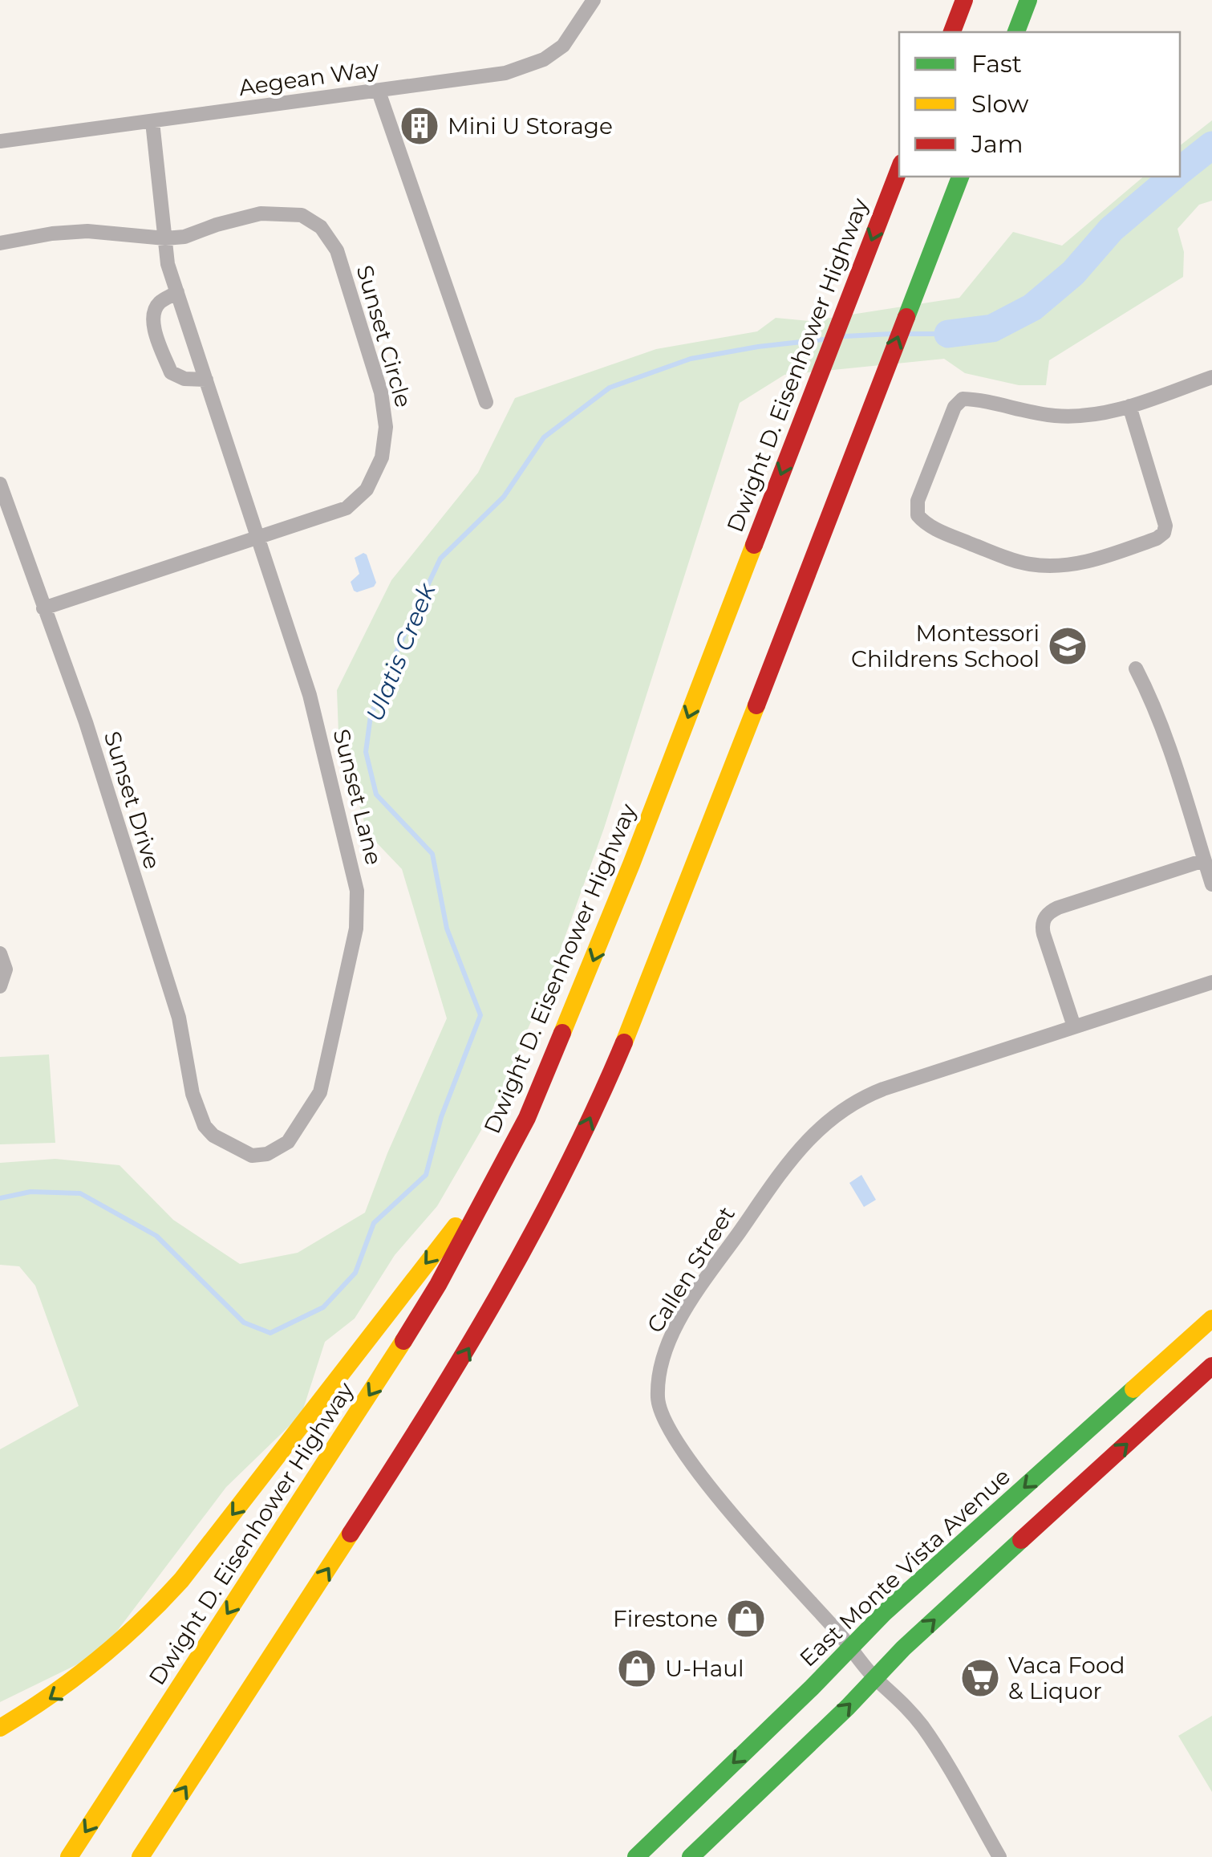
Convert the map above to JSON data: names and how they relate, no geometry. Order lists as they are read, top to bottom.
{
  "streets": {
    "main road": ["Dwight D. Eisenhower Highway", "East Monte Vista Avenue"],
    "street": [
      "Aegean Way",
      "Sunset Circle",
      "Sunset Lane",
      "Sunset Drive",
      "Callen Street"
    ]
  },
  "crossings": [
    ["Aegean Way", "Sunset Lane"],
    ["Sunset Circle", "Sunset Lane"],
    ["Sunset Circle", "Sunset Drive"],
    ["Sunset Lane", "Sunset Drive"],
    ["Callen Street", "East Monte Vista Avenue"]
  ],
  "water": ["Ulatis Creek"],
  "places": {
    "building": ["Mini U Storage"],
    "school or university": ["Montessori Childrens School"],
    "shop": ["Firestone", "U-Haul"],
    "supermarket": ["Vaca Food & Liquor"]
  },
  "legend": ["Fast", "Slow", "Jam"]
}
